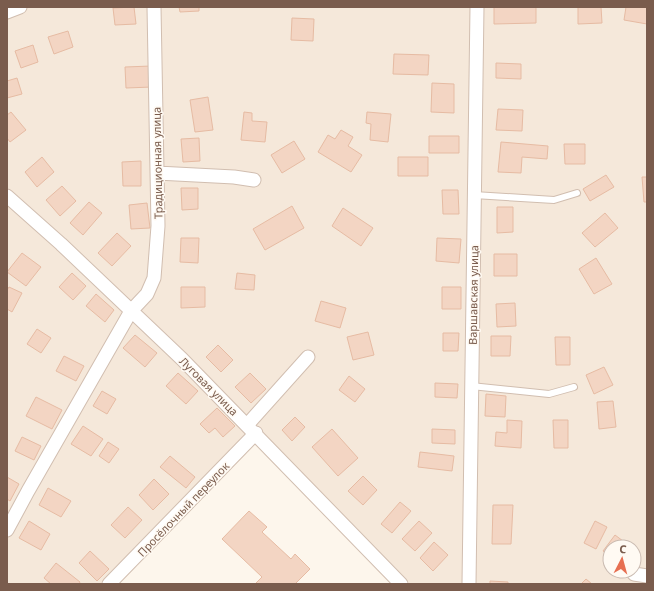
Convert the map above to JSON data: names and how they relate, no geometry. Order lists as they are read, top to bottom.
{
  "streets": {
    "street": [
      "Традиционная улица",
      "Варшавская улица",
      "Луговая улица",
      "Просёлочный переулок"
    ]
  },
  "crossings": [
    ["Традиционная улица", "Луговая улица"],
    ["Луговая улица", "Просёлочный переулок"]
  ],
  "north": "top"
}
